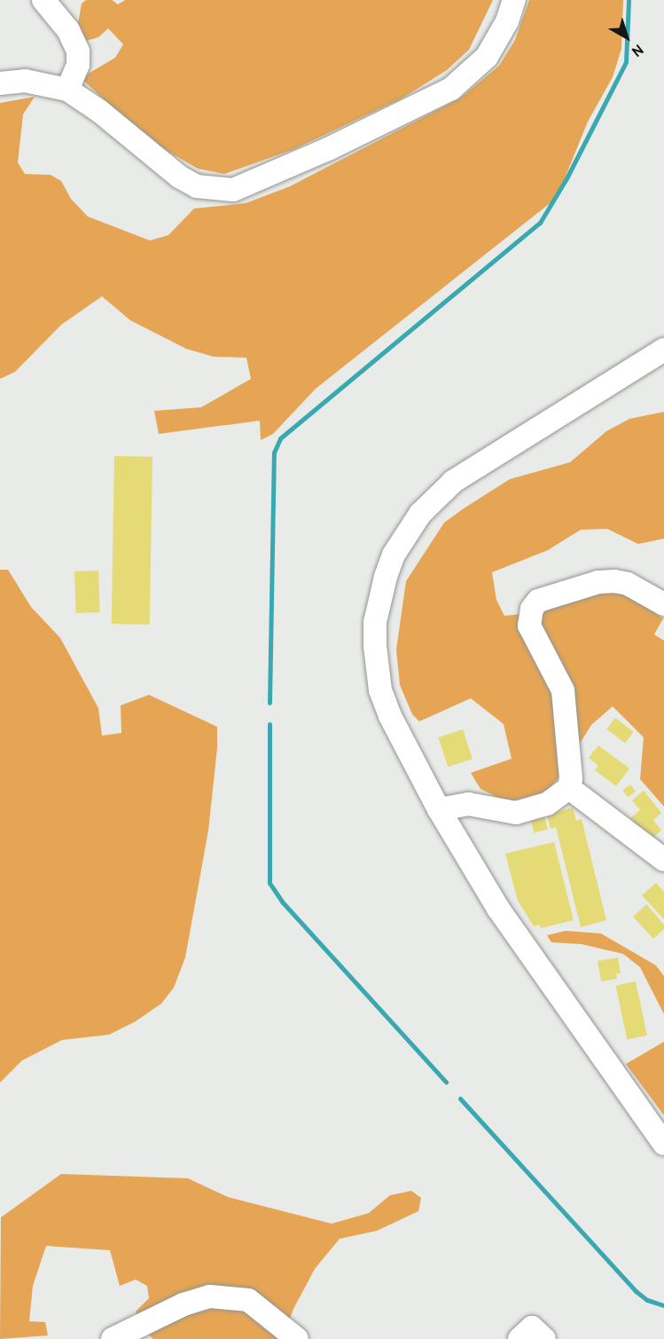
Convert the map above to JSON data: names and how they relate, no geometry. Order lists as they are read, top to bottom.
{
  "north": "bottom right"
}
